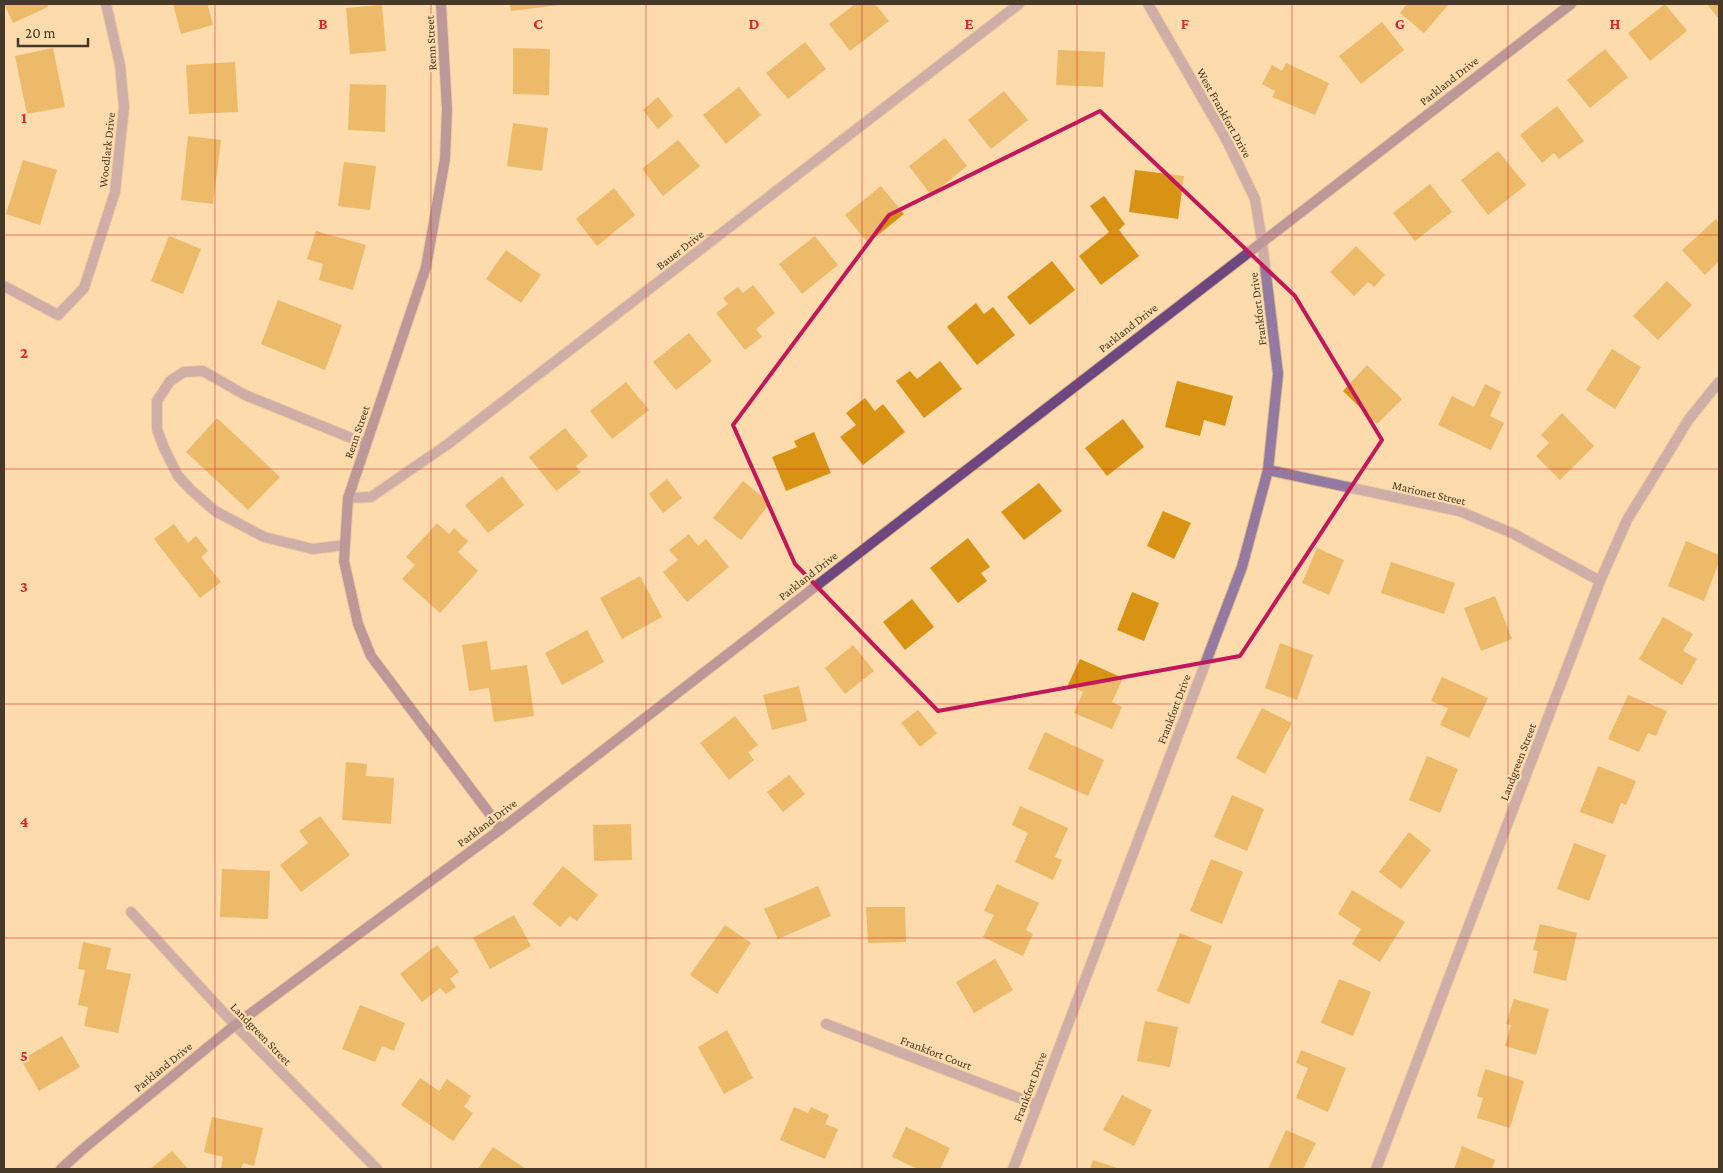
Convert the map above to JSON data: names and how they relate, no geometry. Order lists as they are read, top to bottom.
{
  "streets": {
    "street": [
      "Renn Street",
      "Parkland Drive",
      "West Frankfort Drive",
      "Woodlark Drive",
      "Bauer Drive",
      "Frankfort Drive",
      "Marionet Street",
      "Landgreen Street",
      "Frankfort Court"
    ]
  },
  "crossings": [
    ["Renn Street", "Parkland Drive"],
    ["Renn Street", "Bauer Drive"],
    ["Parkland Drive", "West Frankfort Drive"],
    ["Parkland Drive", "Frankfort Drive"],
    ["Parkland Drive", "Landgreen Street"],
    ["West Frankfort Drive", "Frankfort Drive"],
    ["Frankfort Drive", "Marionet Street"],
    ["Frankfort Drive", "Frankfort Court"],
    ["Marionet Street", "Landgreen Street"]
  ],
  "scale_bar": "20 m",
  "grid": {
    "columns": [
      "B",
      "C",
      "D",
      "E",
      "F",
      "G",
      "H"
    ],
    "rows": [
      "1",
      "2",
      "3",
      "4",
      "5"
    ]
  }
}
